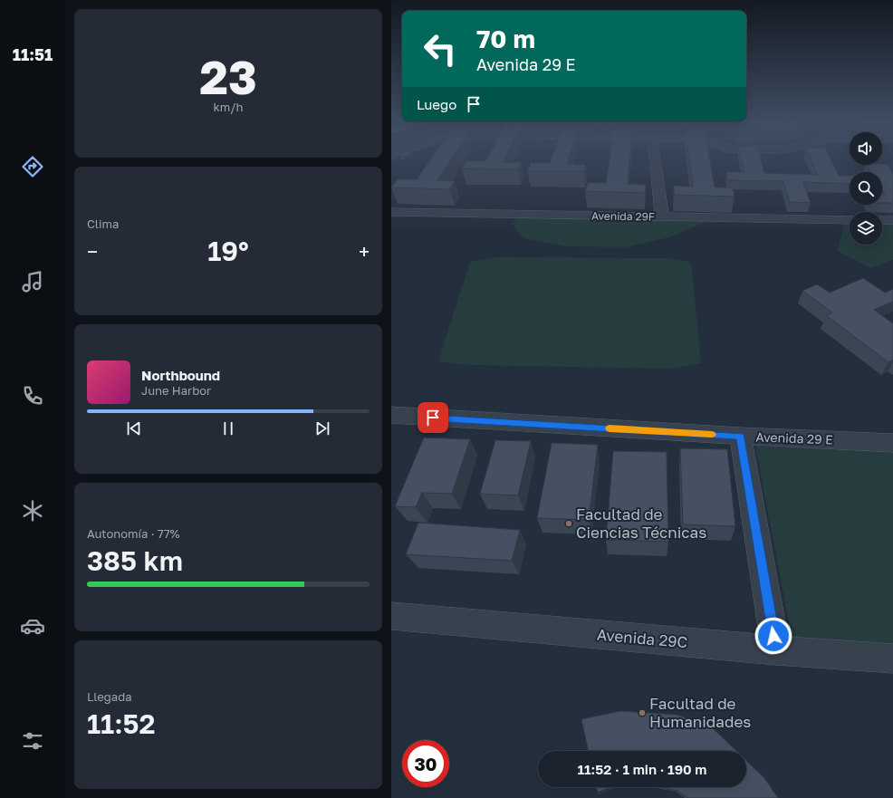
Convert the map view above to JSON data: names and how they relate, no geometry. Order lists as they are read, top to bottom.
{
  "streets": {
    "street": ["Avenida 29F", "Avenida 29 E", "Avenida 29C"]
  },
  "places": ["Facultad de Ciencias Técnicas", "Facultad de Humanidades"],
  "page": {
    "tabs": "11:51",
    "tile": [
      ["23", "km/h"],
      "Clima",
      ["Autonomía · 77%", "385 km"],
      ["Llegada", "11:52"]
    ],
    "turn": ["70 m", "Avenida 29 E"],
    "then": "Luego",
    "heat": ["−", "19°", "+"],
    "song": ["Northbound", "June Harbor"],
    "limit": "30",
    "trip": "11:52 · 1 min · 190 m"
  }
}
